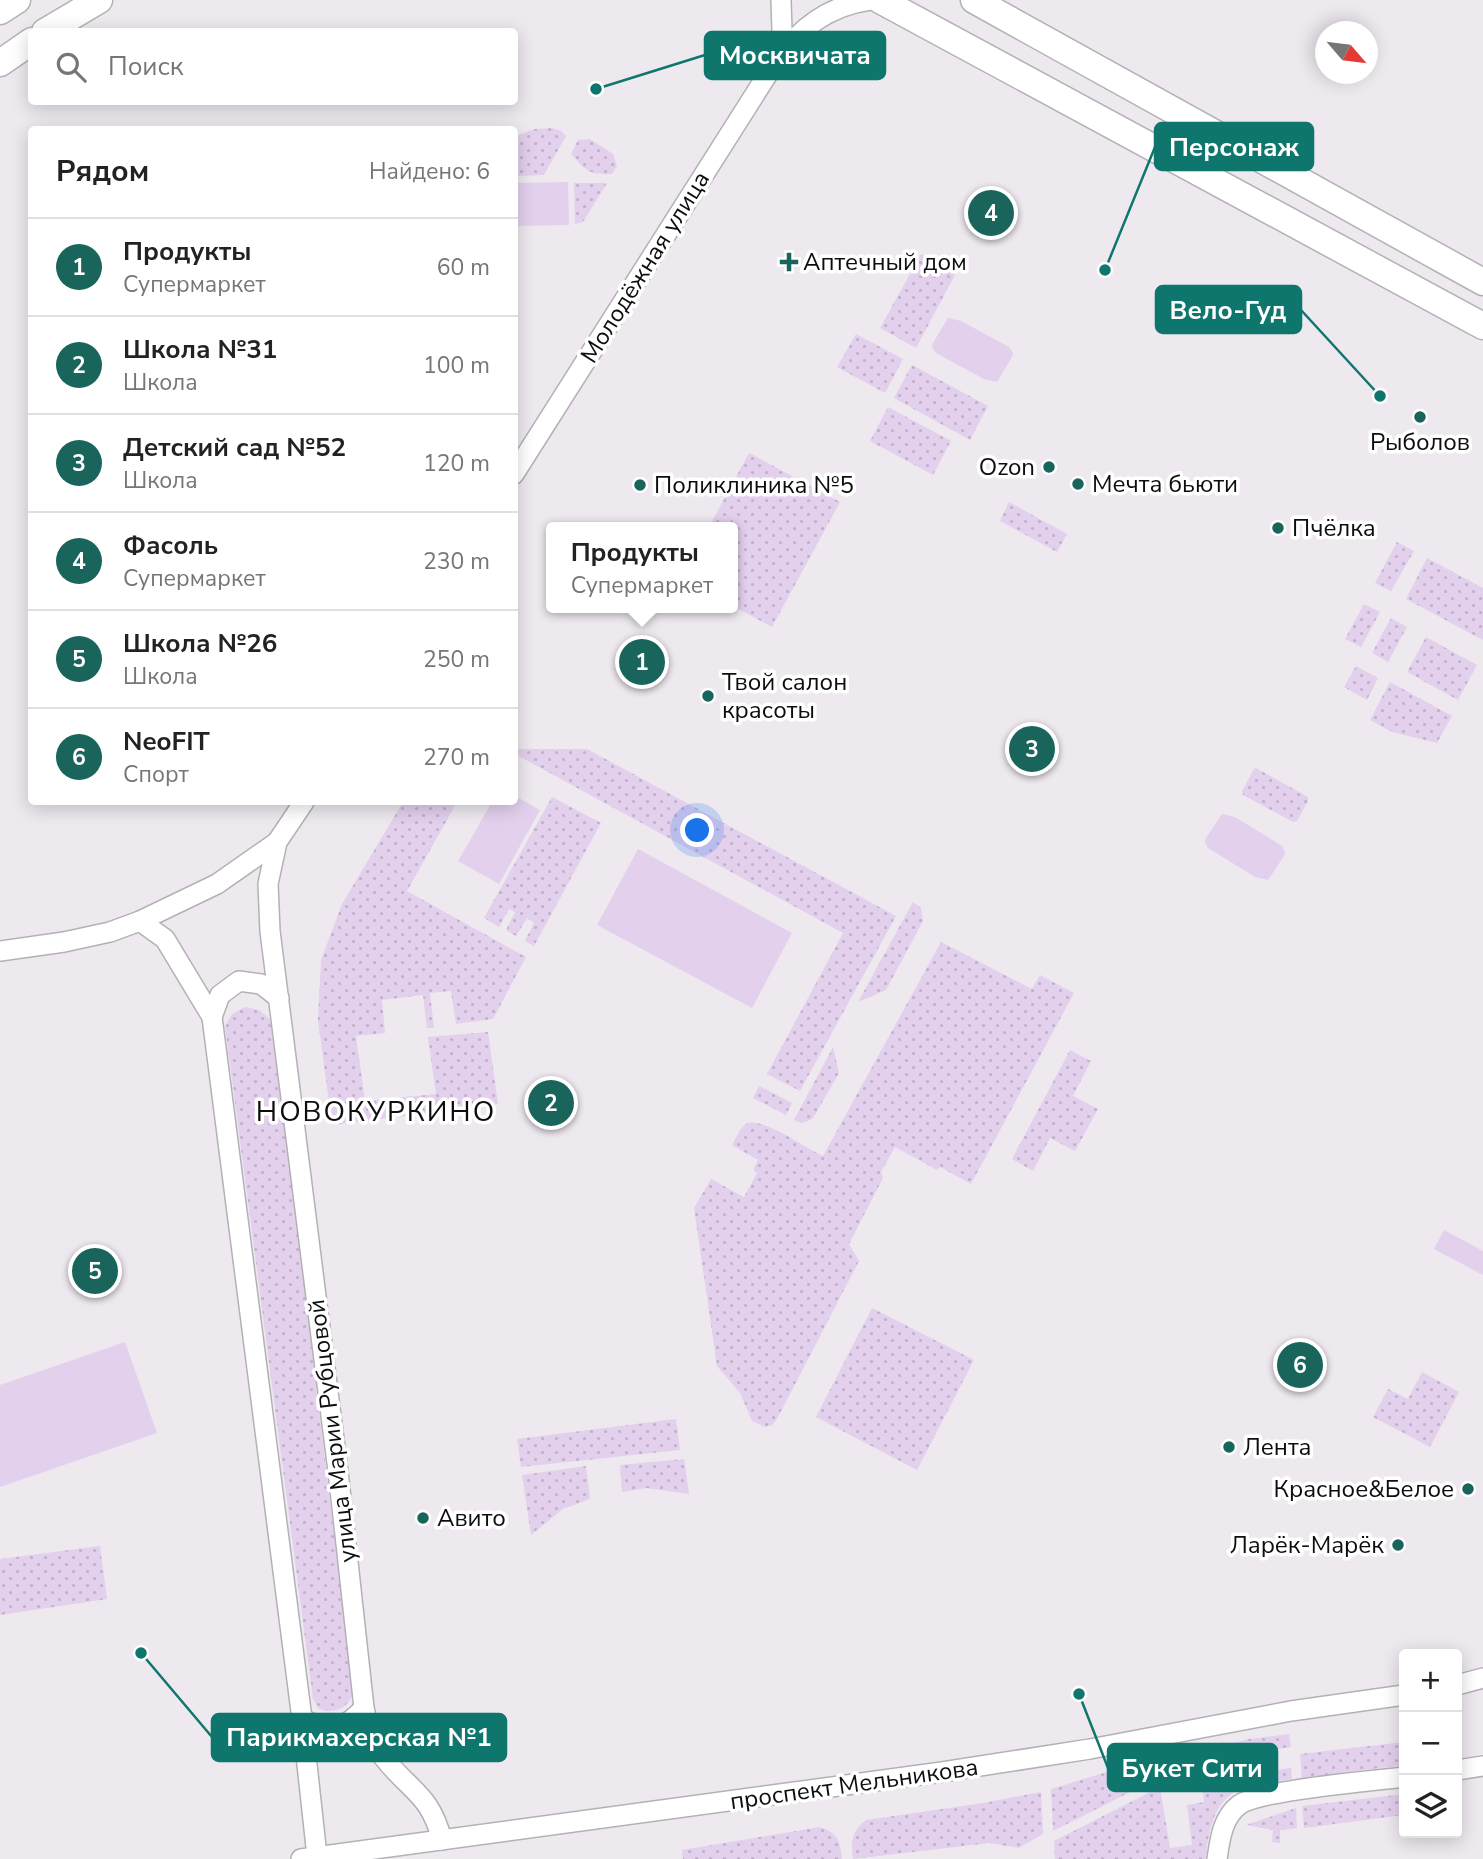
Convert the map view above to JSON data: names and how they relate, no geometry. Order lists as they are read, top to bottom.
{
  "streets": {
    "street": ["Молодёжная улица", "улица Марии Рубцовой", "проспект Мельникова"]
  },
  "crossings": [
    ["улица Марии Рубцовой", "проспект Мельникова"]
  ],
  "districts": ["НОВОКУРКИНО"],
  "places": {
    "other": [
      "Москвичата",
      "Персонаж",
      "Вело-Гуд",
      "Рыболов",
      "Ozon",
      "Мечта бьюти",
      "Поликлиника №5",
      "Пчёлка",
      "Твой салон красоты",
      "Лента",
      "Красное&Белое",
      "Авито",
      "Ларёк-Марёк",
      "Парикмахерская №1",
      "Букет Сити"
    ],
    "health": ["Аптечный дом"]
  },
  "north": "bottom right",
  "page": {
    "search": "Поиск",
    "heading": ["Рядом", "Найдено: 6"],
    "pins": [
      "4",
      "1",
      "3",
      "2",
      "5",
      "6"
    ],
    "list": [
      {
        "mark": "1",
        "name": "Продукты",
        "note": "Супермаркет",
        "value": "60 m"
      },
      {
        "mark": "2",
        "name": "Школа №31",
        "note": "Школа",
        "value": "100 m"
      },
      {
        "mark": "3",
        "name": "Детский сад №52",
        "note": "Школа",
        "value": "120 m"
      },
      {
        "mark": "4",
        "name": "Фасоль",
        "note": "Супермаркет",
        "value": "230 m"
      },
      {
        "mark": "5",
        "name": "Школа №26",
        "note": "Школа",
        "value": "250 m"
      },
      {
        "mark": "6",
        "name": "NeoFIT",
        "note": "Спорт",
        "value": "270 m"
      }
    ],
    "popup": ["Продукты", "Супермаркет"],
    "map_buttons": ["+", "−"]
  }
}
